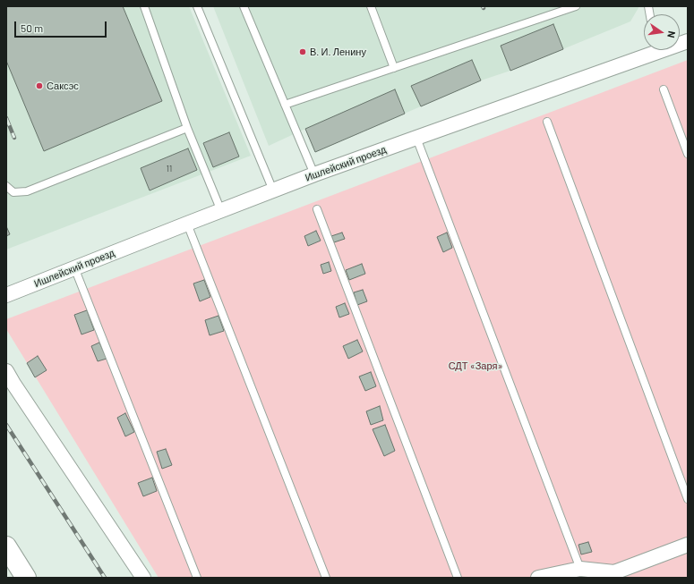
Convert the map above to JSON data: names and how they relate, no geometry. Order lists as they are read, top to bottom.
{
  "streets": {
    "street": ["Ишлейский проезд"]
  },
  "parks": ["СДТ «Заря»"],
  "places": ["В. И. Ленину", "Саксэс"],
  "house_numbers": ["11"],
  "scale_bar": "50 m",
  "north": "right"
}
